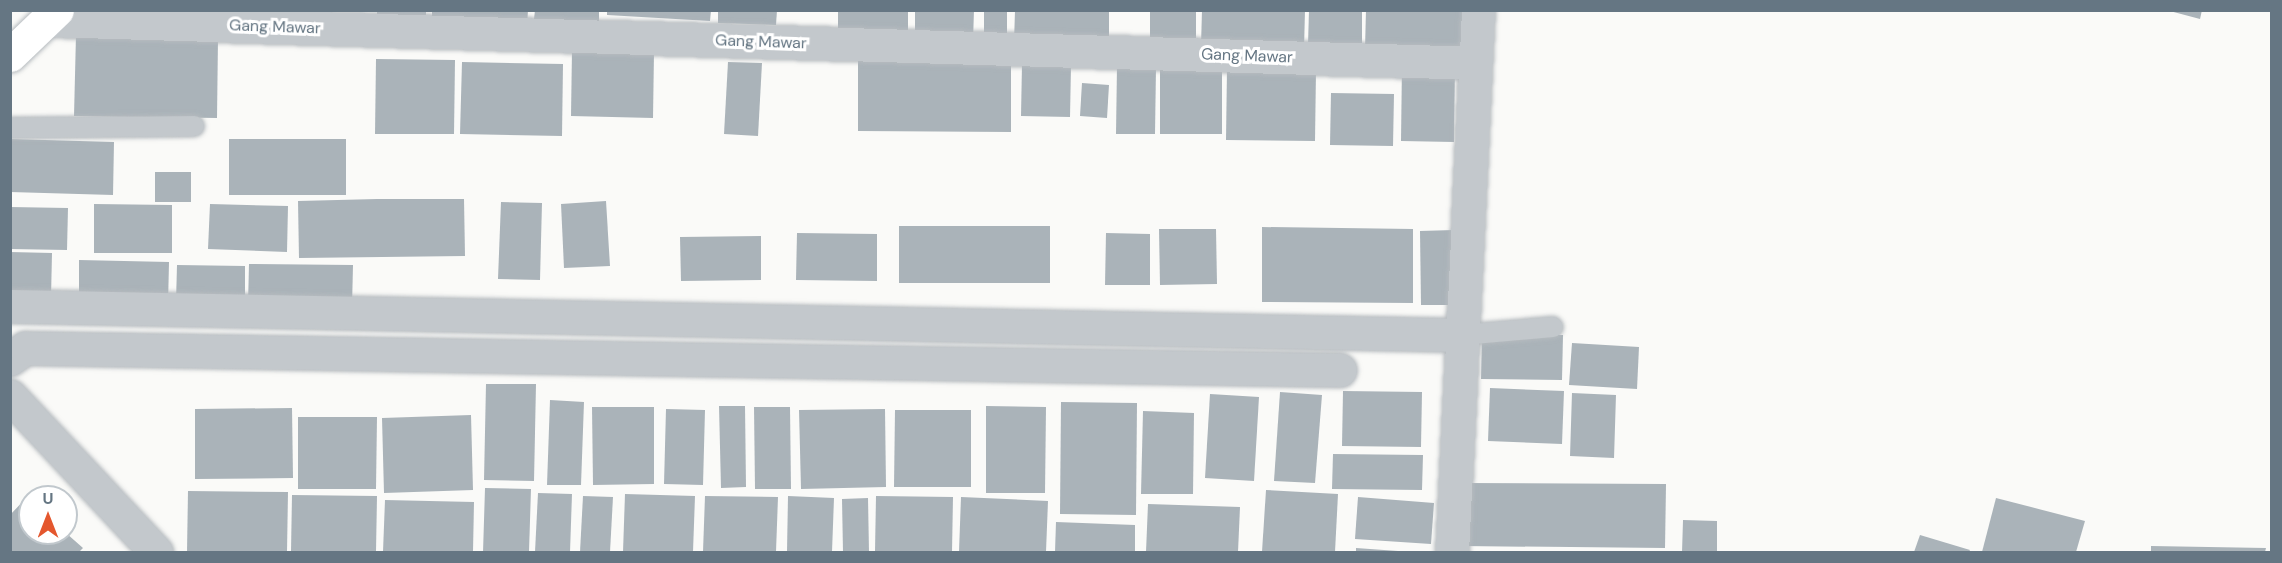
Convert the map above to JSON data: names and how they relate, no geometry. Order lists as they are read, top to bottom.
{
  "streets": {
    "street": ["Gang Mawar"]
  },
  "north": "top"
}
